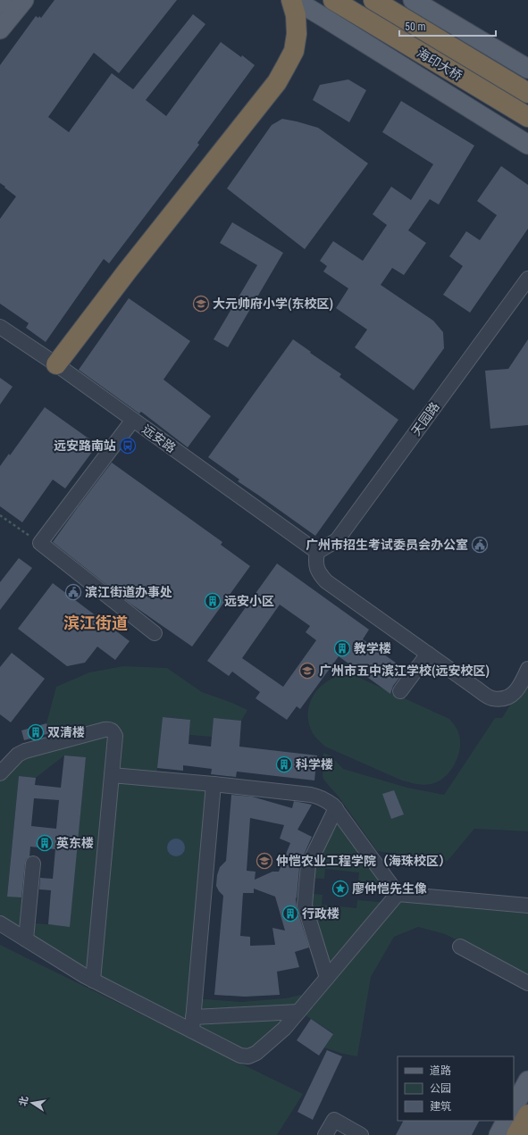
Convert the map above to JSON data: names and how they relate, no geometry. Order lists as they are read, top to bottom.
{
  "streets": {
    "highway": ["海印大桥"],
    "street": ["天园路", "远安路"]
  },
  "crossings": [
    ["天园路", "远安路"]
  ],
  "districts": ["滨江街道"],
  "places": {
    "school or university": ["大元帅府小学(东校区)", "广州市五中滨江学校(远安校区)", "仲恺农业工程学院（海珠校区）"],
    "bus stop": ["远安路南站"],
    "public building": ["广州市招生考试委员会办公室", "滨江街道办事处"],
    "building": [
      "远安小区",
      "教学楼",
      "双清楼",
      "科学楼",
      "英东楼",
      "行政楼"
    ],
    "place": ["廖仲恺先生像"]
  },
  "legend": ["道路", "公园", "建筑"],
  "scale_bar": "50 m",
  "north": "left"
}
